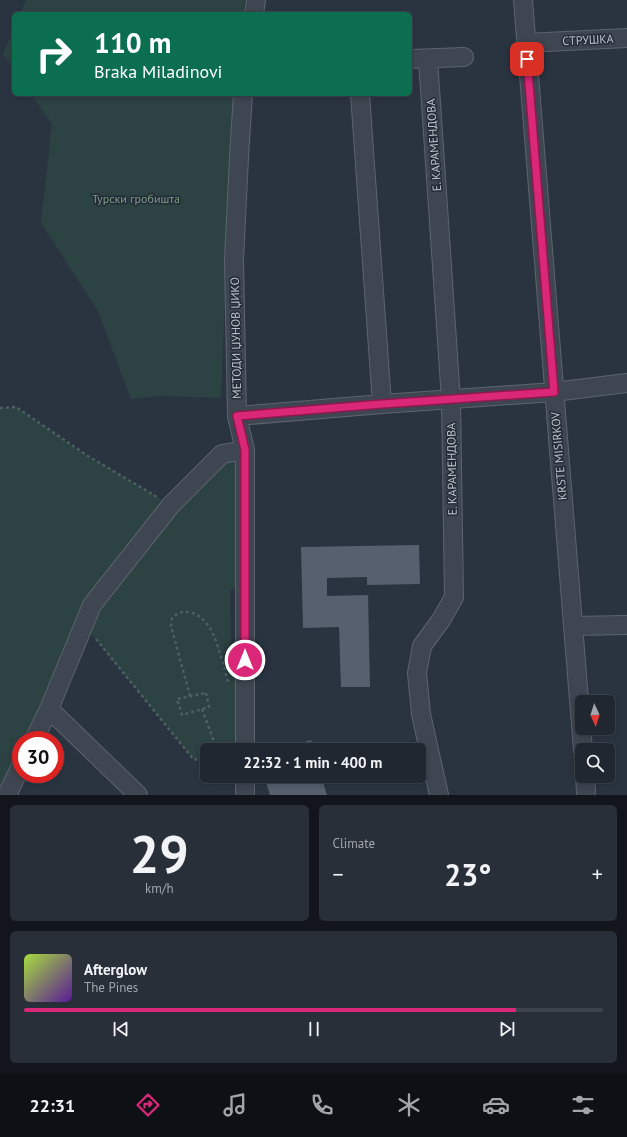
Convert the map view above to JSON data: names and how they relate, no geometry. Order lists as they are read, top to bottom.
{
  "streets": {
    "street": [
      "СТРУШКА",
      "Е. КАРАМЕНДОВА",
      "МЕТОДИ ЏУНОВ ЏИКО",
      "KRSTE MISIRKOV"
    ]
  },
  "crossings": [
    ["СТРУШКА", "KRSTE MISIRKOV"]
  ],
  "parks": ["Турски гробишта"],
  "north": "bottom",
  "page": {
    "turn": ["110 m", "Braka Miladinovi"],
    "limit": "30",
    "trip": "22:32 · 1 min · 400 m",
    "tile": [
      ["29", "km/h"],
      "Climate"
    ],
    "heat": ["−", "23°", "+"],
    "song": ["Afterglow", "The Pines"],
    "tabs": "22:31"
  }
}
